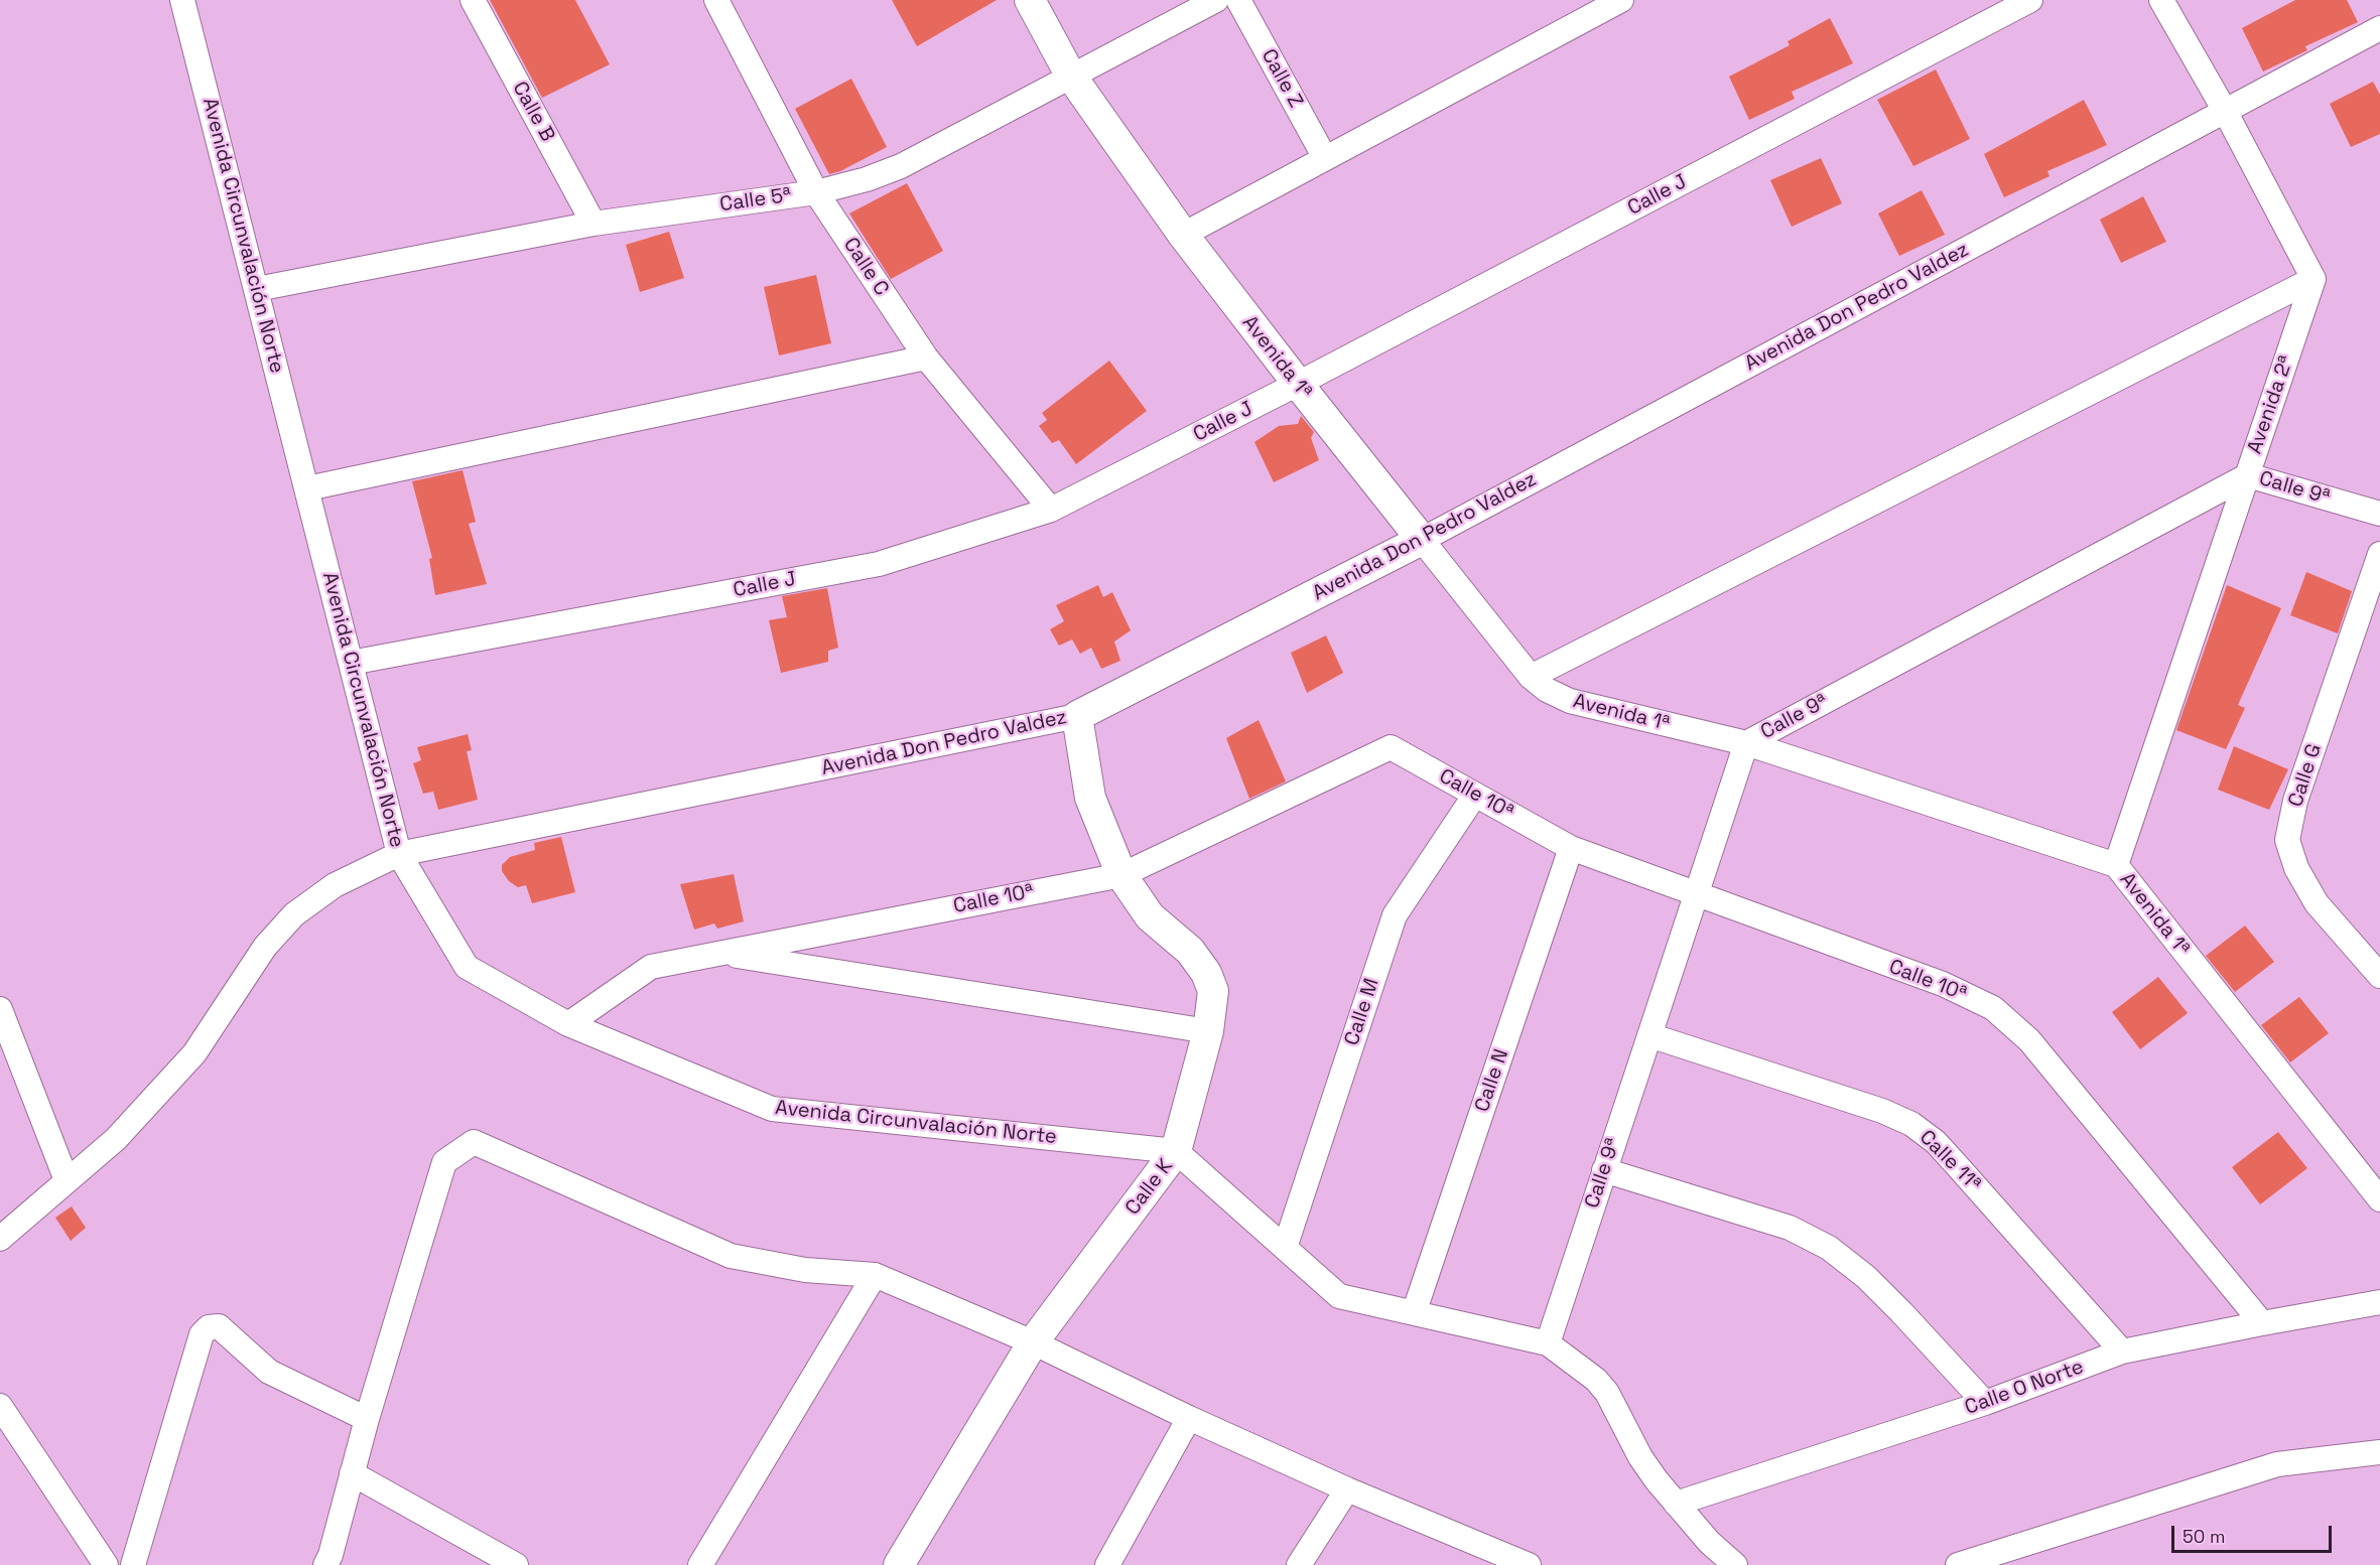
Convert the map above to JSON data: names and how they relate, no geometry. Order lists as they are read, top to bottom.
{
  "streets": {
    "street": [
      "Calle Z",
      "Calle B",
      "Calle J",
      "Calle 5ª",
      "Avenida Circunvalación Norte",
      "Calle C",
      "Avenida Don Pedro Valdez",
      "Avenida 1ª",
      "Avenida 2ª",
      "Calle 9ª",
      "Calle G",
      "Calle 10ª",
      "Calle M",
      "Calle N",
      "Calle 11ª",
      "Calle K",
      "Calle O Norte"
    ]
  },
  "crossings": [
    ["Calle B", "Calle 5ª"],
    ["Calle J", "Avenida Circunvalación Norte"],
    ["Calle J", "Calle C"],
    ["Calle J", "Avenida 1ª"],
    ["Calle 5ª", "Avenida Circunvalación Norte"],
    ["Calle 5ª", "Calle C"],
    ["Calle 5ª", "Avenida 1ª"],
    ["Avenida Circunvalación Norte", "Avenida Don Pedro Valdez"],
    ["Avenida Circunvalación Norte", "Calle 10ª"],
    ["Avenida Circunvalación Norte", "Calle K"],
    ["Avenida Don Pedro Valdez", "Avenida 1ª"],
    ["Avenida Don Pedro Valdez", "Calle K"],
    ["Avenida 1ª", "Avenida 2ª"],
    ["Avenida 1ª", "Calle 9ª"],
    ["Avenida 2ª", "Calle 9ª"],
    ["Calle 9ª", "Calle 10ª"],
    ["Calle 9ª", "Calle 11ª"],
    ["Calle 10ª", "Calle M"],
    ["Calle 10ª", "Calle N"],
    ["Calle 10ª", "Calle K"],
    ["Calle 10ª", "Calle O Norte"],
    ["Calle 11ª", "Calle O Norte"]
  ],
  "scale_bar": "50 m"
}
